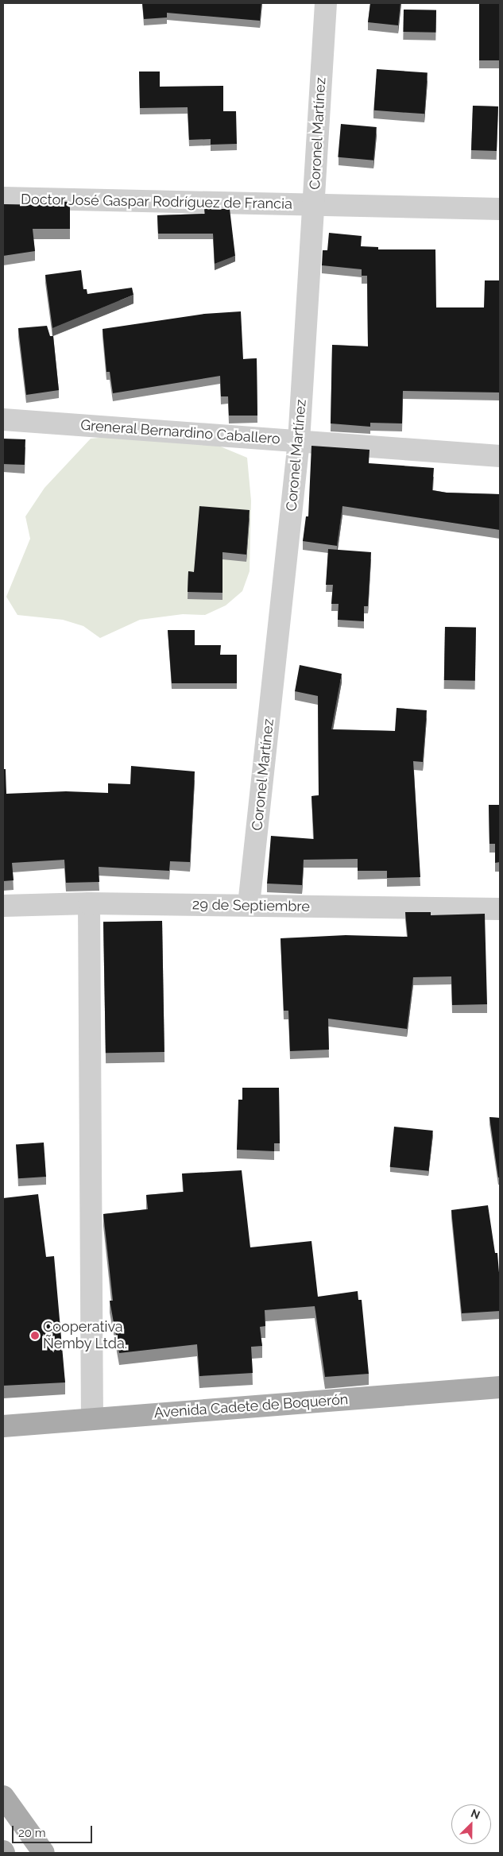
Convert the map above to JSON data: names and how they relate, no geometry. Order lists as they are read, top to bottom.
{
  "streets": {
    "main road": ["Avenida Cadete de Boquerón"],
    "street": [
      "Coronel Martínez",
      "Doctor José Gaspar Rodríguez de Francia",
      "Greneral Bernardino Caballero",
      "29 de Septiembre"
    ]
  },
  "crossings": [
    ["Coronel Martínez", "Doctor José Gaspar Rodríguez de Francia"],
    ["Coronel Martínez", "Greneral Bernardino Caballero"],
    ["Coronel Martínez", "29 de Septiembre"]
  ],
  "places": ["Cooperativa Ñemby Ltda."],
  "scale_bar": "20 m",
  "north": "top right"
}
